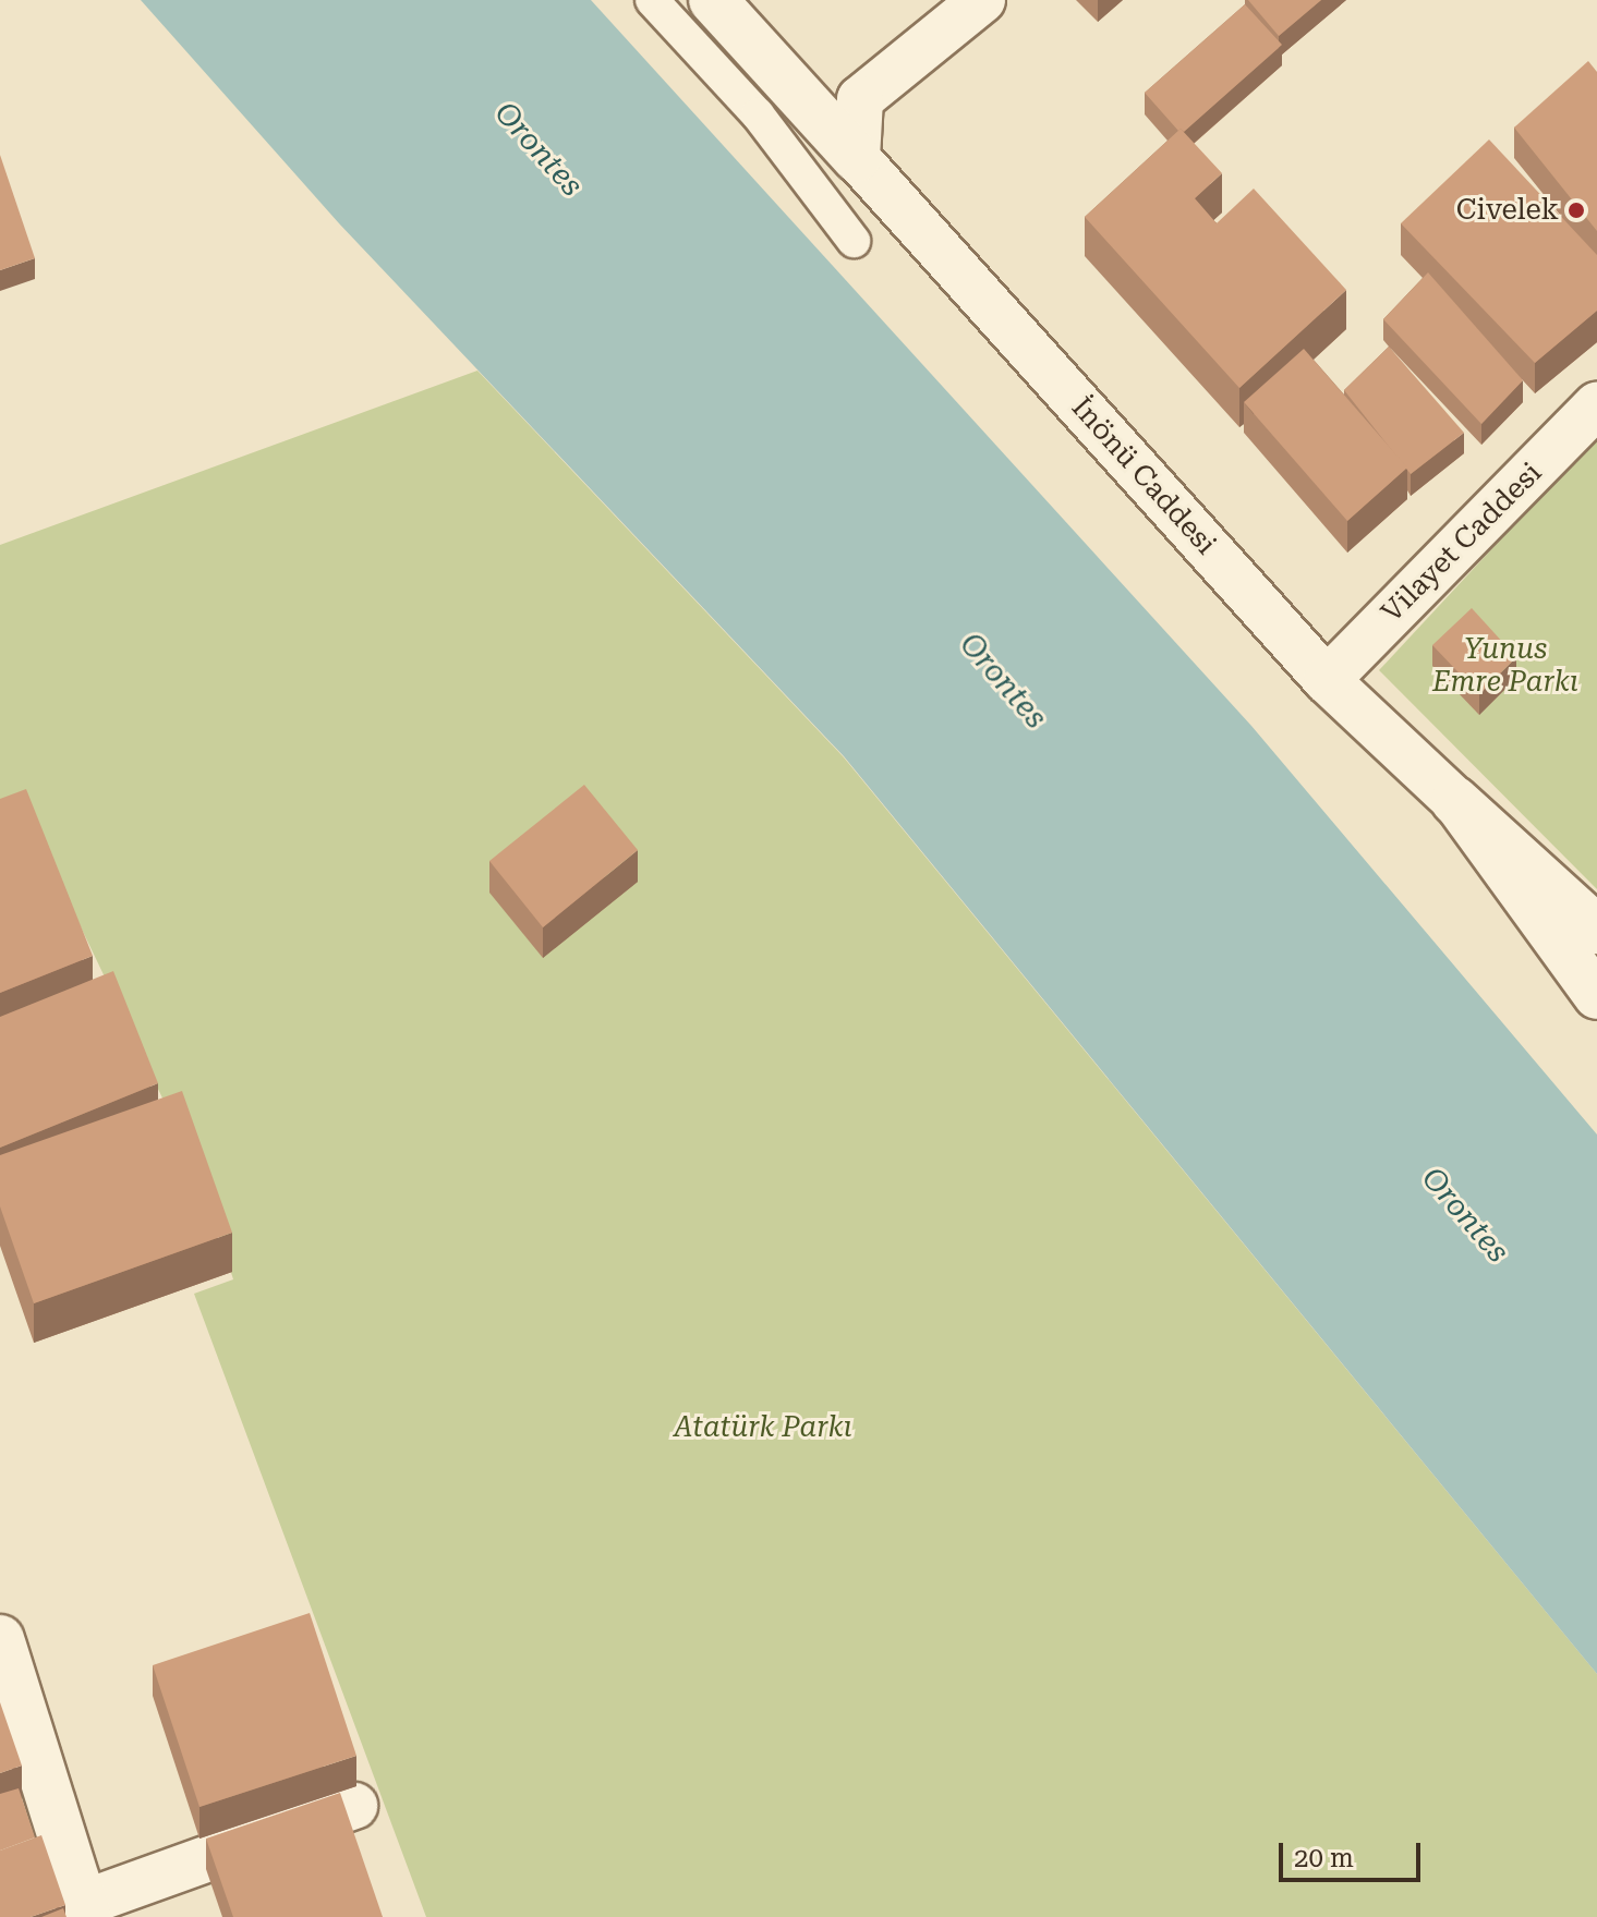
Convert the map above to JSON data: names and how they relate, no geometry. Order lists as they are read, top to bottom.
{
  "streets": {
    "street": ["İnönü Caddesi", "Vilayet Caddesi"]
  },
  "crossings": [
    ["İnönü Caddesi", "Vilayet Caddesi"]
  ],
  "water": ["Orontes"],
  "parks": ["Yunus Emre Parkı", "Atatürk Parkı"],
  "places": ["Civelek"],
  "scale_bar": "20 m"
}
